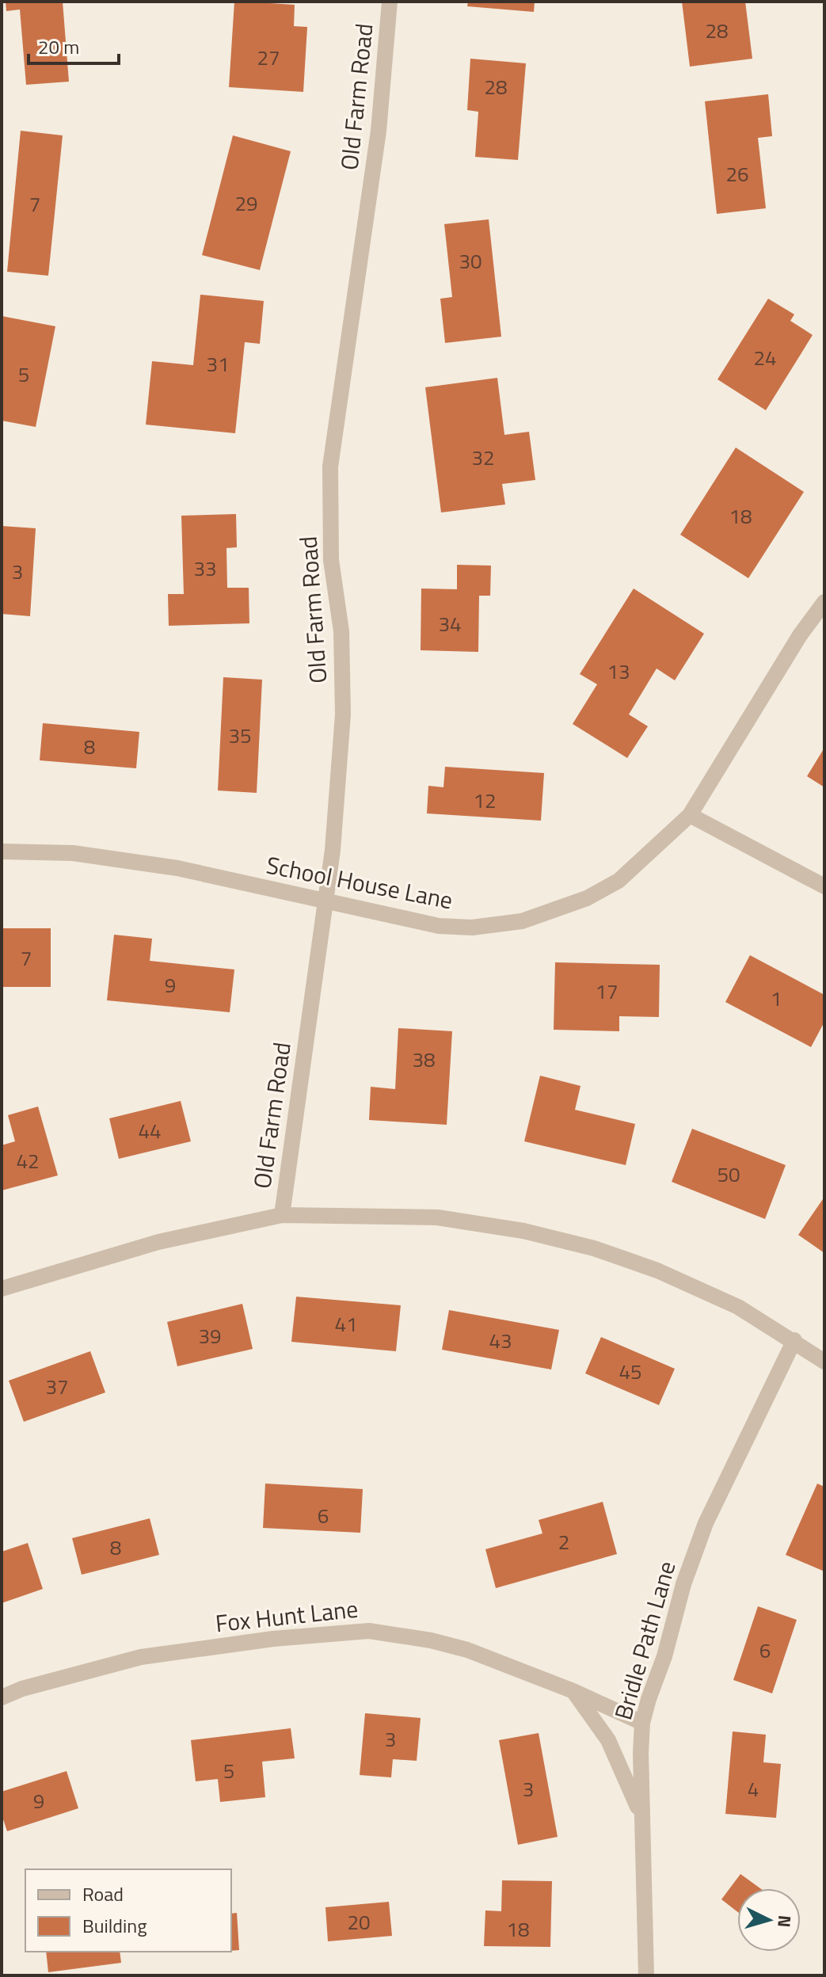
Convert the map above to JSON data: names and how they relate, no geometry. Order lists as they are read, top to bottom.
{
  "streets": {
    "street": [
      "Old Farm Road",
      "School House Lane",
      "Fox Hunt Lane",
      "Bridle Path Lane"
    ]
  },
  "crossings": [
    ["Old Farm Road", "School House Lane"],
    ["Fox Hunt Lane", "Bridle Path Lane"]
  ],
  "house_numbers": [
    "28",
    "27",
    "28",
    "26",
    "29",
    "7",
    "30",
    "24",
    "31",
    "5",
    "32",
    "18",
    "33",
    "3",
    "34",
    "13",
    "35",
    "8",
    "12",
    "7",
    "9",
    "17",
    "1",
    "38",
    "44",
    "42",
    "50",
    "41",
    "39",
    "43",
    "45",
    "37",
    "6",
    "2",
    "8",
    "6",
    "3",
    "5",
    "3",
    "4",
    "9",
    "20",
    "18"
  ],
  "legend": ["Road", "Building"],
  "scale_bar": "20 m",
  "north": "right"
}
